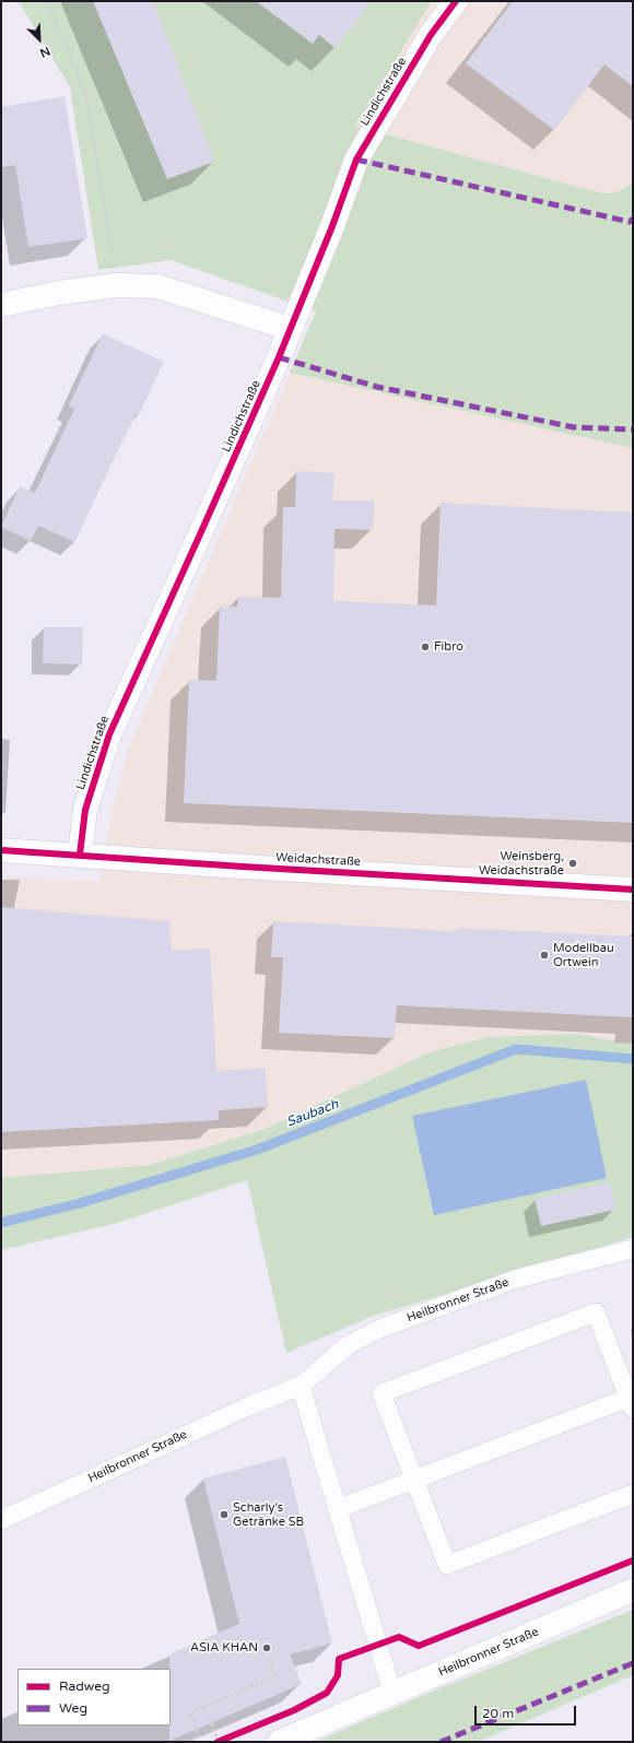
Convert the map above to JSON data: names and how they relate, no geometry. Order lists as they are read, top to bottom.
{
  "streets": {
    "street": ["Lindichstraße", "Weidachstraße", "Heilbronner Straße"]
  },
  "crossings": [
    ["Lindichstraße", "Weidachstraße"]
  ],
  "water": ["Saubach"],
  "places": [
    "Fibro",
    "Weinsberg, Weidachstraße",
    "Modellbau Ortwein",
    "Scharly's Getränke SB",
    "ASIA KHAN"
  ],
  "legend": ["Radweg", "Weg"],
  "scale_bar": "20 m",
  "north": "bottom right"
}
